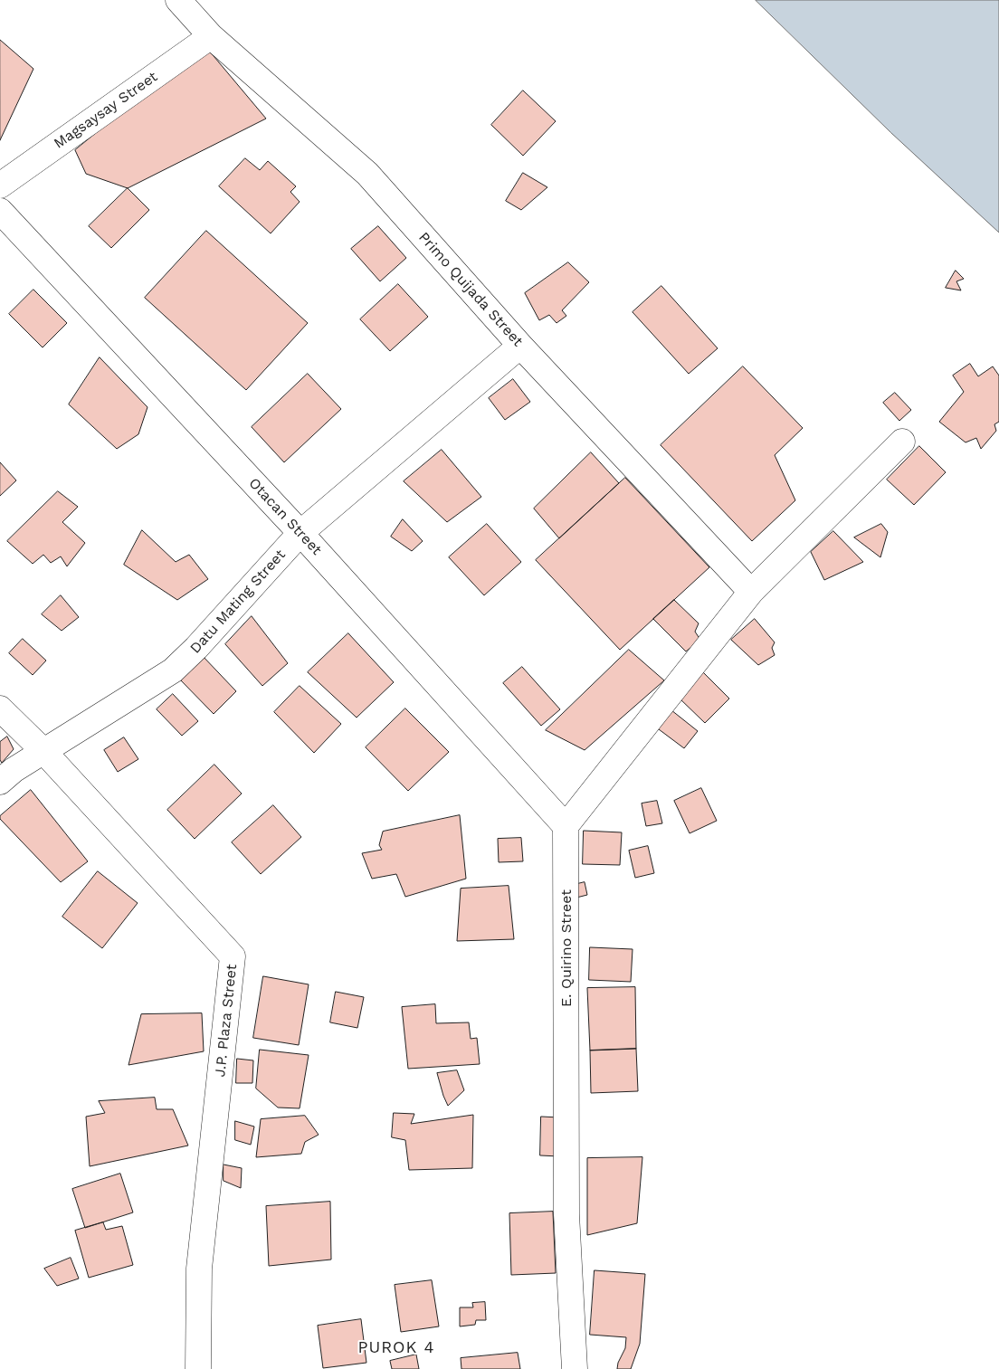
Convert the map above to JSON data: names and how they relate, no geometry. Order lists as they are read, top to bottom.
{
  "streets": {
    "street": [
      "Magsaysay Street",
      "Primo Quijada Street",
      "Otacan Street",
      "Datu Mating Street",
      "E. Quirino Street",
      "J.P. Plaza Street"
    ]
  },
  "crossings": [
    ["Magsaysay Street", "Primo Quijada Street"],
    ["Primo Quijada Street", "Datu Mating Street"],
    ["Otacan Street", "Datu Mating Street"],
    ["Otacan Street", "E. Quirino Street"],
    ["Datu Mating Street", "J.P. Plaza Street"]
  ],
  "districts": ["PUROK 4"]
}
